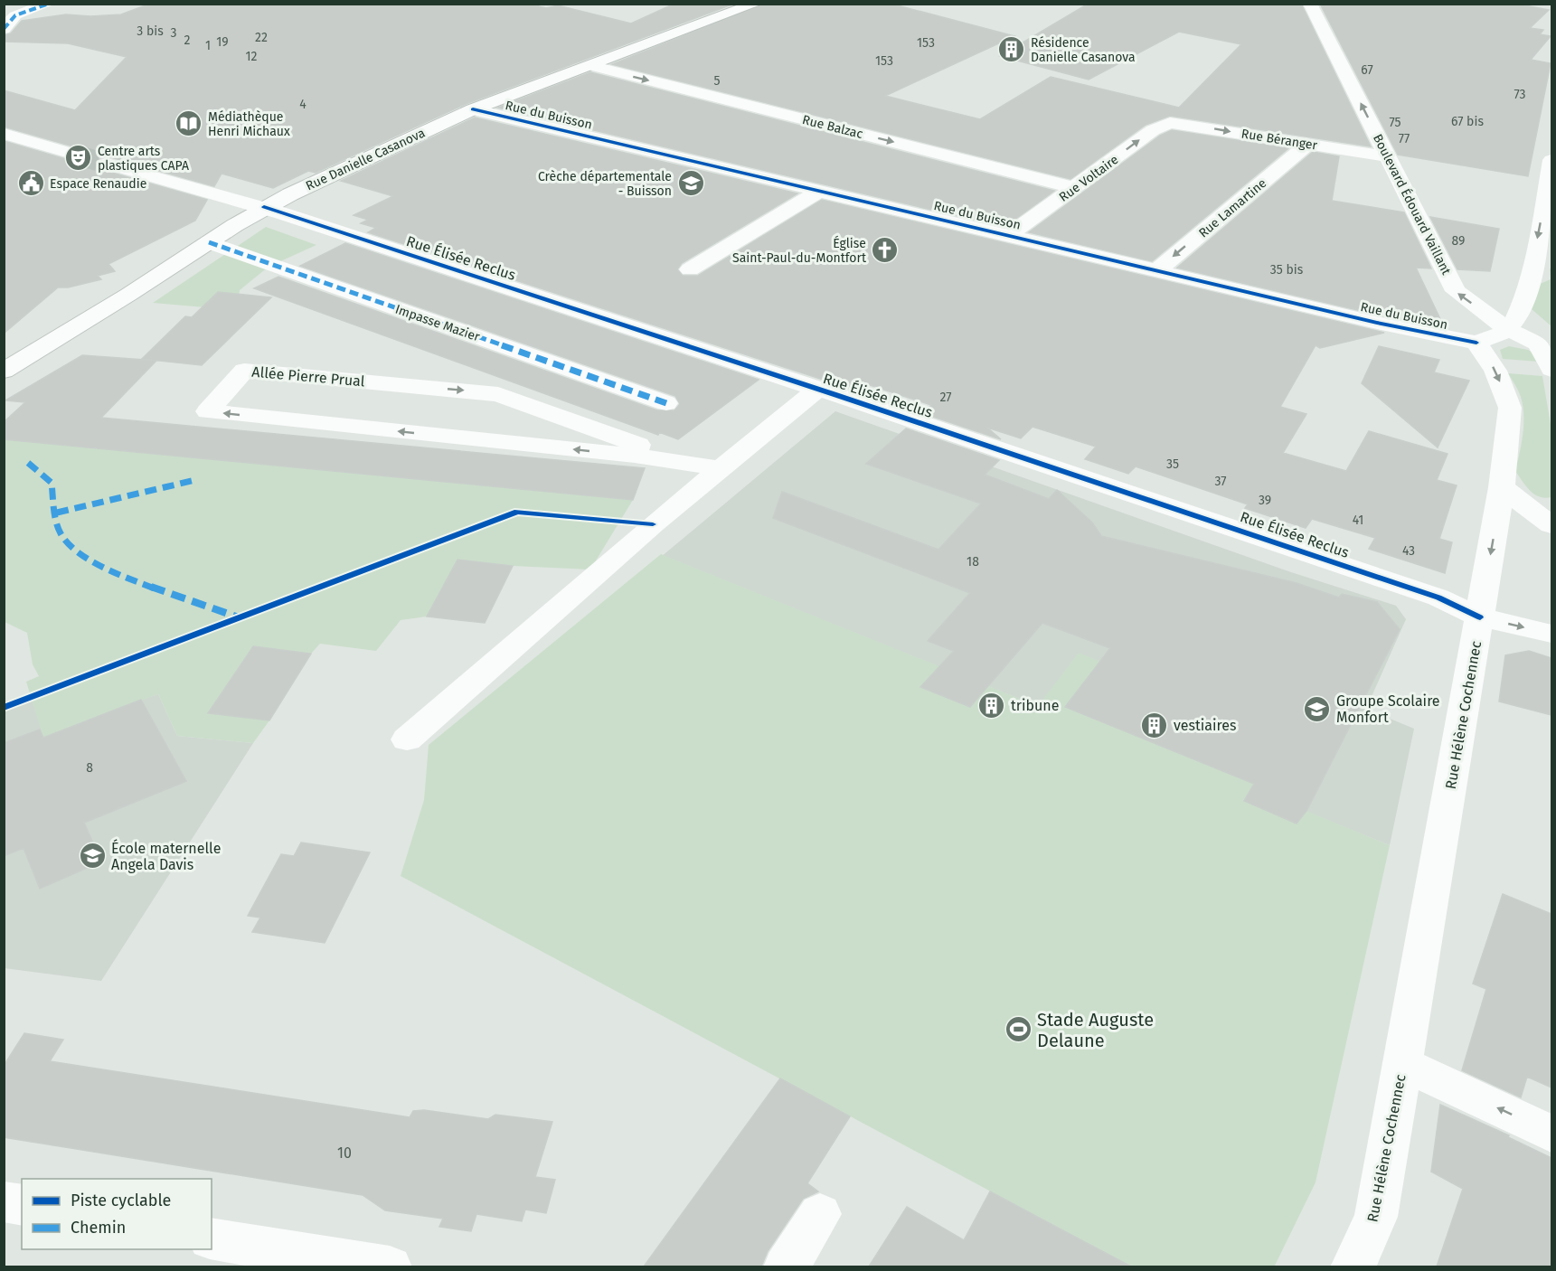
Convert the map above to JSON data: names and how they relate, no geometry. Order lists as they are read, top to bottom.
{
  "streets": {
    "street": [
      "Rue du Buisson",
      "Rue Balzac",
      "Rue Béranger",
      "Rue Danielle Casanova",
      "Rue Voltaire",
      "Boulevard Édouard Vaillant",
      "Rue Lamartine",
      "Rue Élisée Reclus",
      "Impasse Mazier",
      "Allée Pierre Prual",
      "Rue Hélène Cochennec"
    ]
  },
  "crossings": [
    ["Rue du Buisson", "Rue Danielle Casanova"],
    ["Rue du Buisson", "Rue Voltaire"],
    ["Rue du Buisson", "Rue Lamartine"],
    ["Rue du Buisson", "Rue Hélène Cochennec"],
    ["Rue Balzac", "Rue Danielle Casanova"],
    ["Rue Balzac", "Rue Voltaire"],
    ["Rue Béranger", "Rue Voltaire"],
    ["Rue Béranger", "Boulevard Édouard Vaillant"],
    ["Rue Béranger", "Rue Lamartine"],
    ["Rue Danielle Casanova", "Rue Élisée Reclus"],
    ["Rue Danielle Casanova", "Impasse Mazier"],
    ["Rue Élisée Reclus", "Rue Hélène Cochennec"]
  ],
  "one_way": [
    "Rue Balzac",
    "Rue Béranger",
    "Rue Voltaire",
    "Boulevard Édouard Vaillant",
    "Rue Lamartine"
  ],
  "places": {
    "building": ["Résidence Danielle Casanova", "tribune", "vestiaires"],
    "library": ["Médiathèque Henri Michaux"],
    "theatre": ["Centre arts plastiques CAPA"],
    "public building": ["Espace Renaudie"],
    "school or university": ["Crèche départementale - Buisson", "Groupe Scolaire Monfort", "École maternelle Angela Davis"],
    "church": ["Église Saint-Paul-du-Montfort"],
    "sports": ["Stade Auguste Delaune"]
  },
  "house_numbers": [
    "3 bis",
    "3",
    "22",
    "2",
    "19",
    "153",
    "1",
    "12",
    "153",
    "67",
    "5",
    "73",
    "4",
    "67 bis",
    "75",
    "77",
    "89",
    "35 bis",
    "27",
    "35",
    "37",
    "39",
    "41",
    "43",
    "18",
    "8",
    "10"
  ],
  "legend": ["Piste cyclable", "Chemin"]
}
